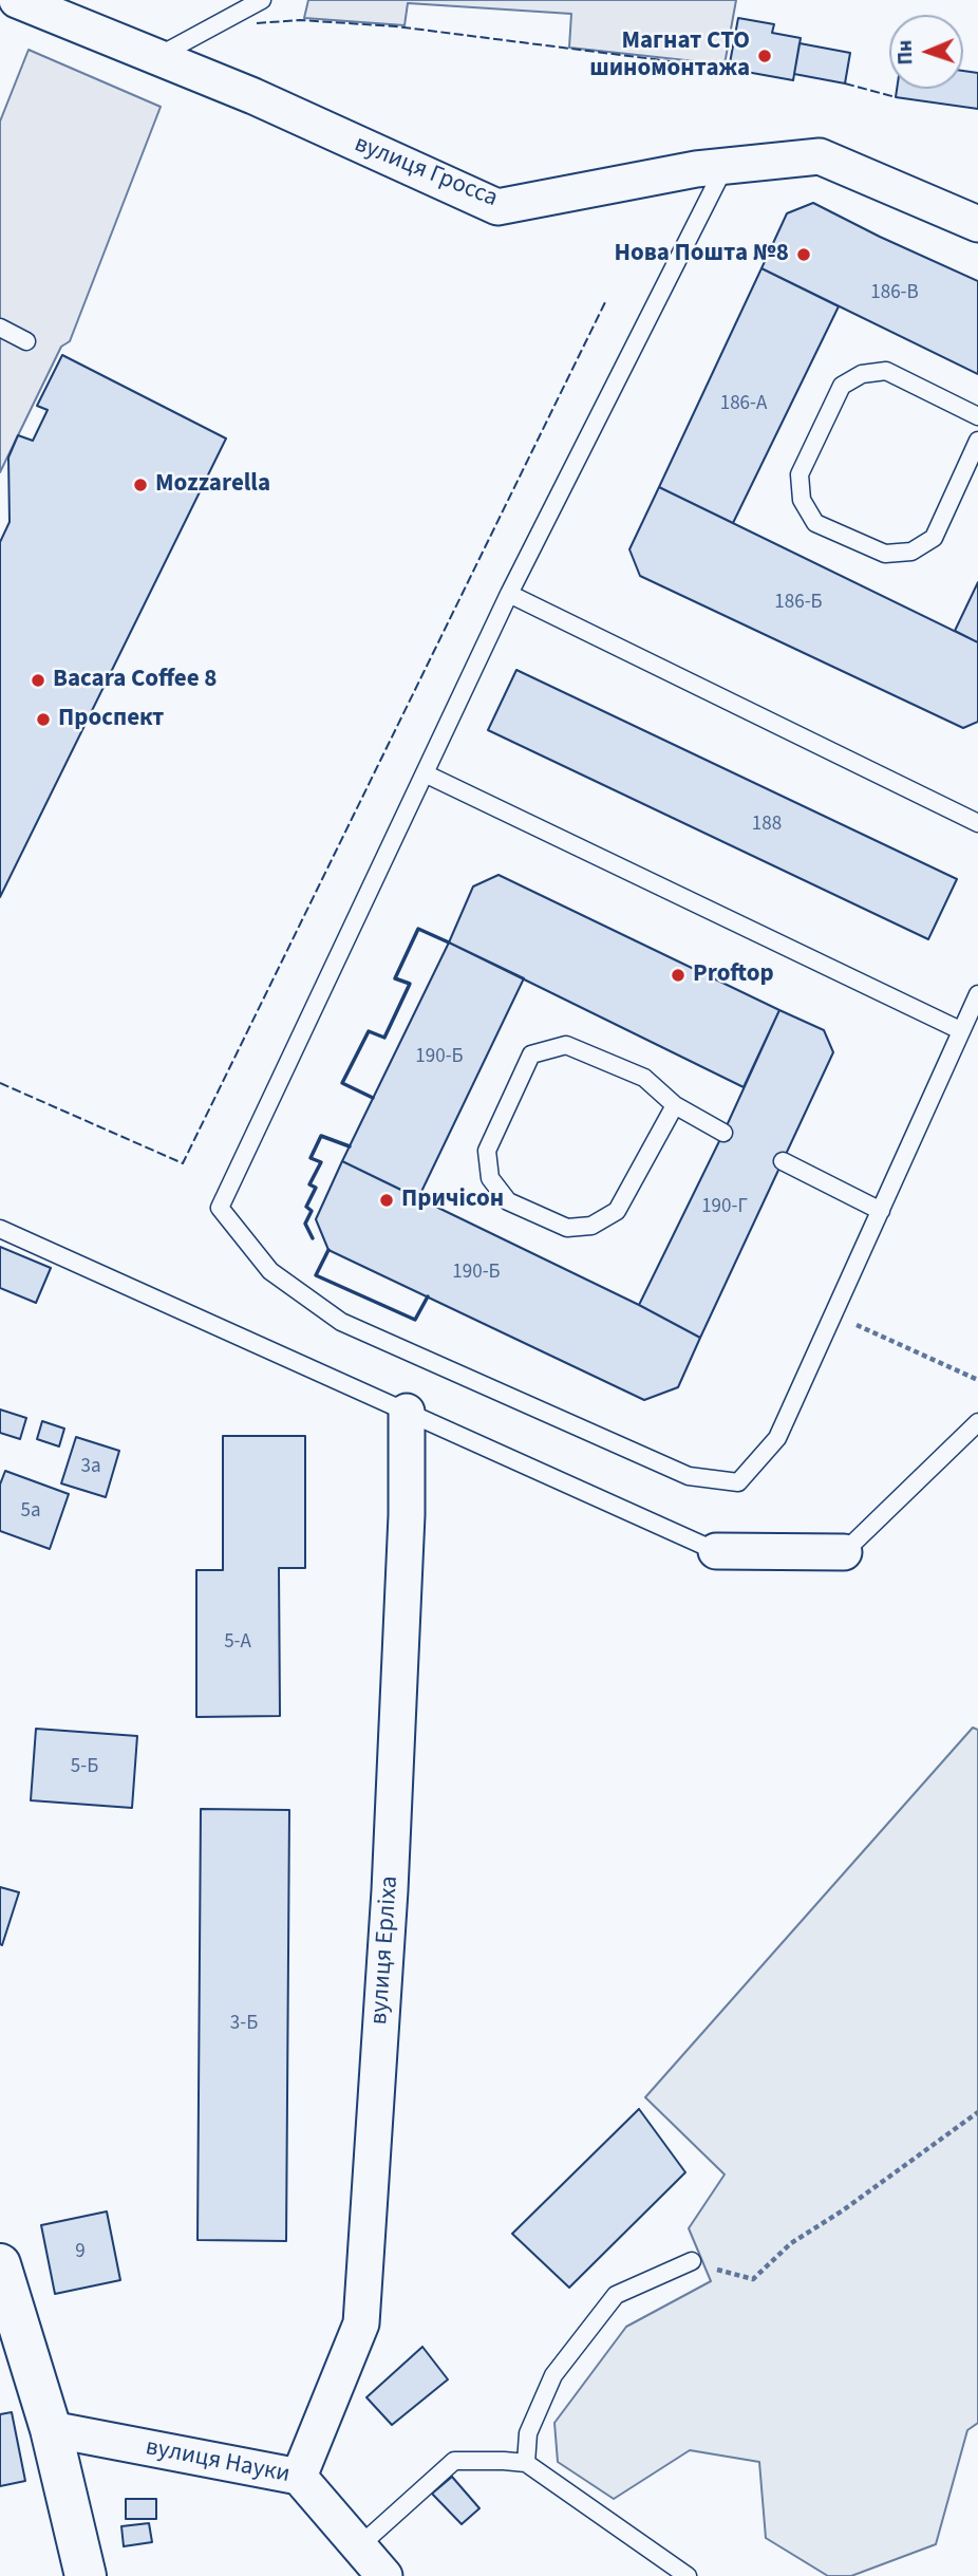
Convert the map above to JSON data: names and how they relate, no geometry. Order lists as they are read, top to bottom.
{
  "streets": {
    "street": ["вулиця Гросса", "вулиця Ерліха", "вулиця Науки"]
  },
  "crossings": [
    ["вулиця Ерліха", "вулиця Науки"]
  ],
  "places": [
    "Магнат СТО шиномонтажа",
    "Нова Пошта №8",
    "Mozzarella",
    "Bacara Coffee 8",
    "Проспект",
    "Proftop",
    "Причісон"
  ],
  "house_numbers": [
    "186-В",
    "186-А",
    "186-Б",
    "188",
    "190-Б",
    "190-Г",
    "190-Б",
    "3а",
    "5а",
    "5-А",
    "5-Б",
    "3-Б",
    "9"
  ],
  "north": "left"
}
